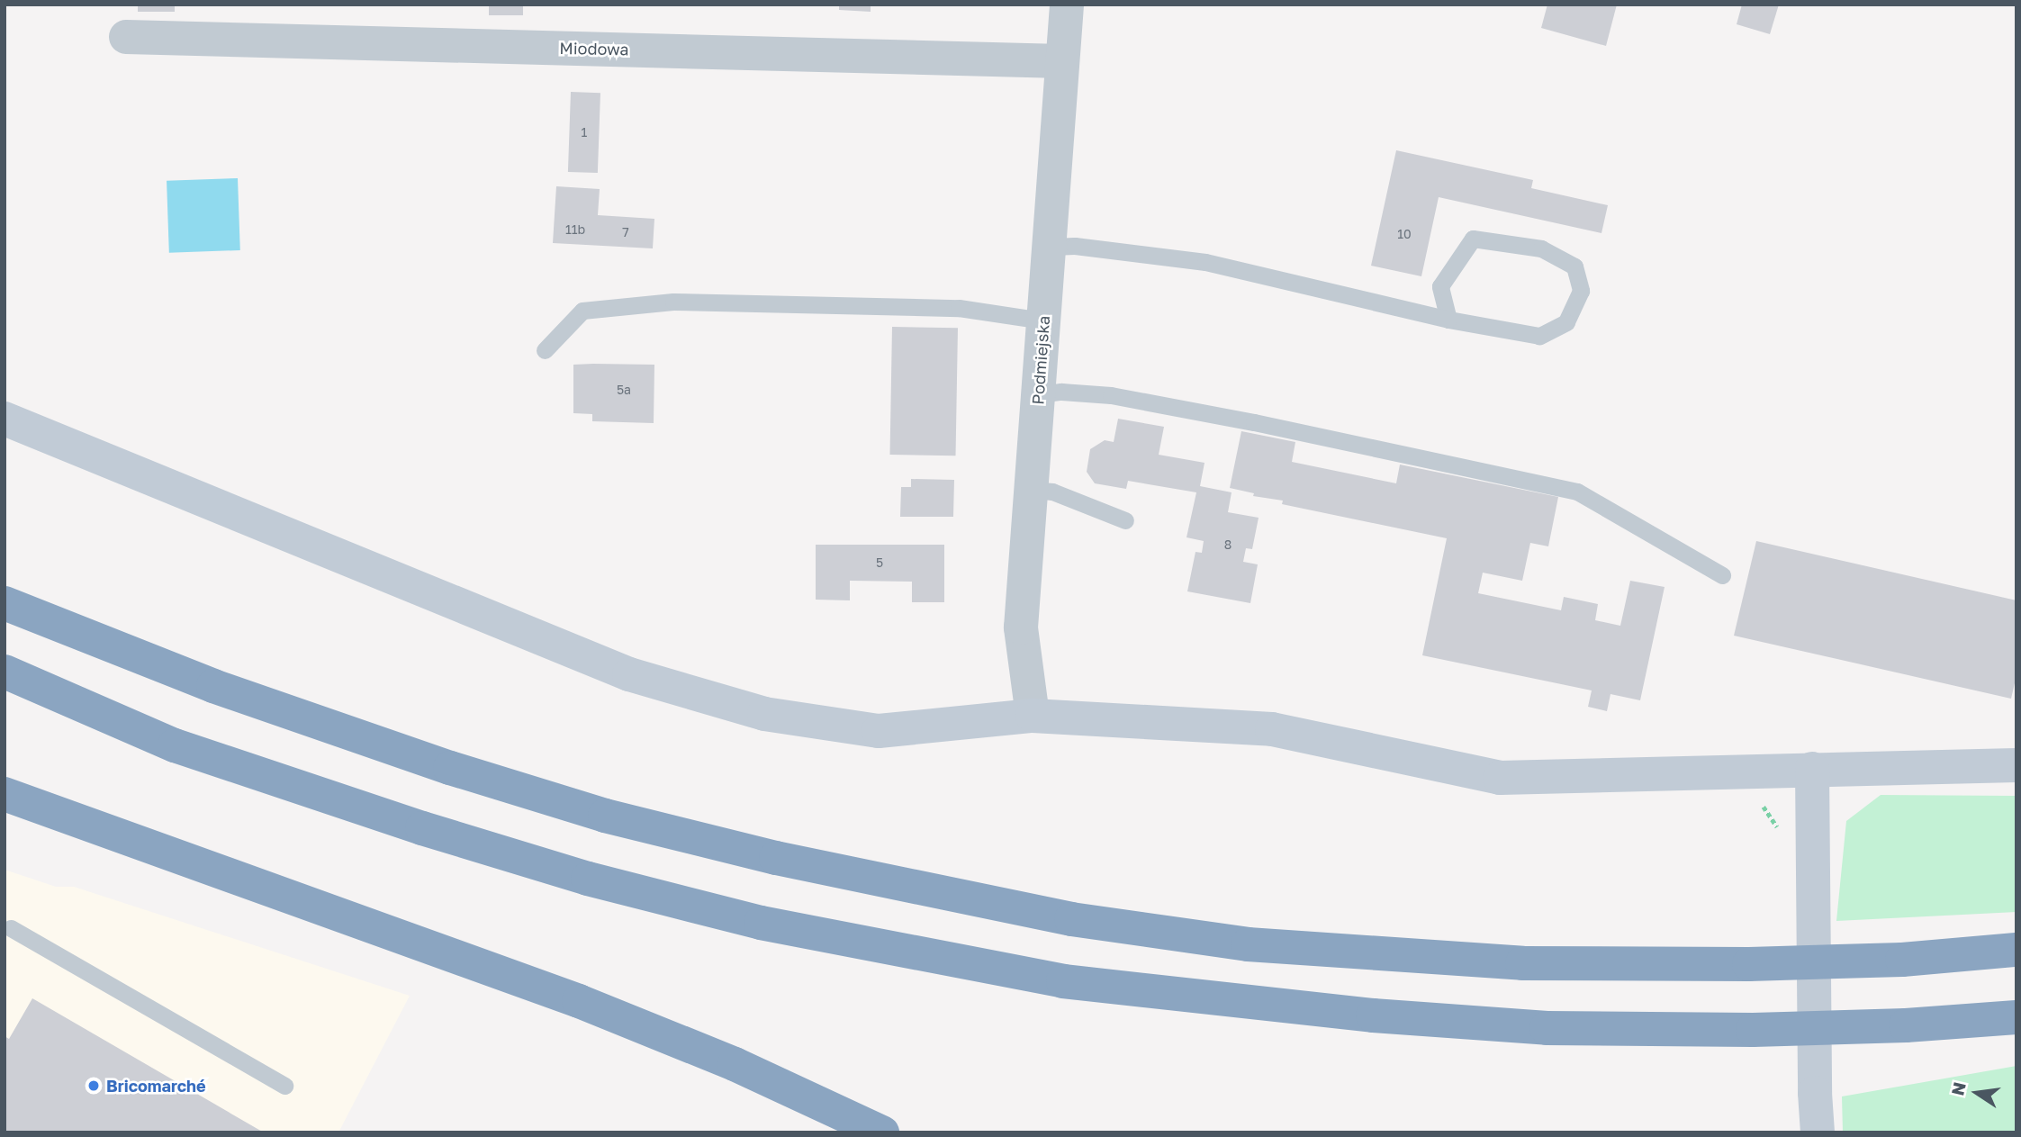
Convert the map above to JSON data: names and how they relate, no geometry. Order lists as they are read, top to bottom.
{
  "streets": {
    "street": ["Miodowa", "Podmiejska"]
  },
  "crossings": [
    ["Miodowa", "Podmiejska"]
  ],
  "places": ["Bricomarché"],
  "house_numbers": [
    "1",
    "11b",
    "7",
    "10",
    "5a",
    "8",
    "5"
  ],
  "north": "left"
}
